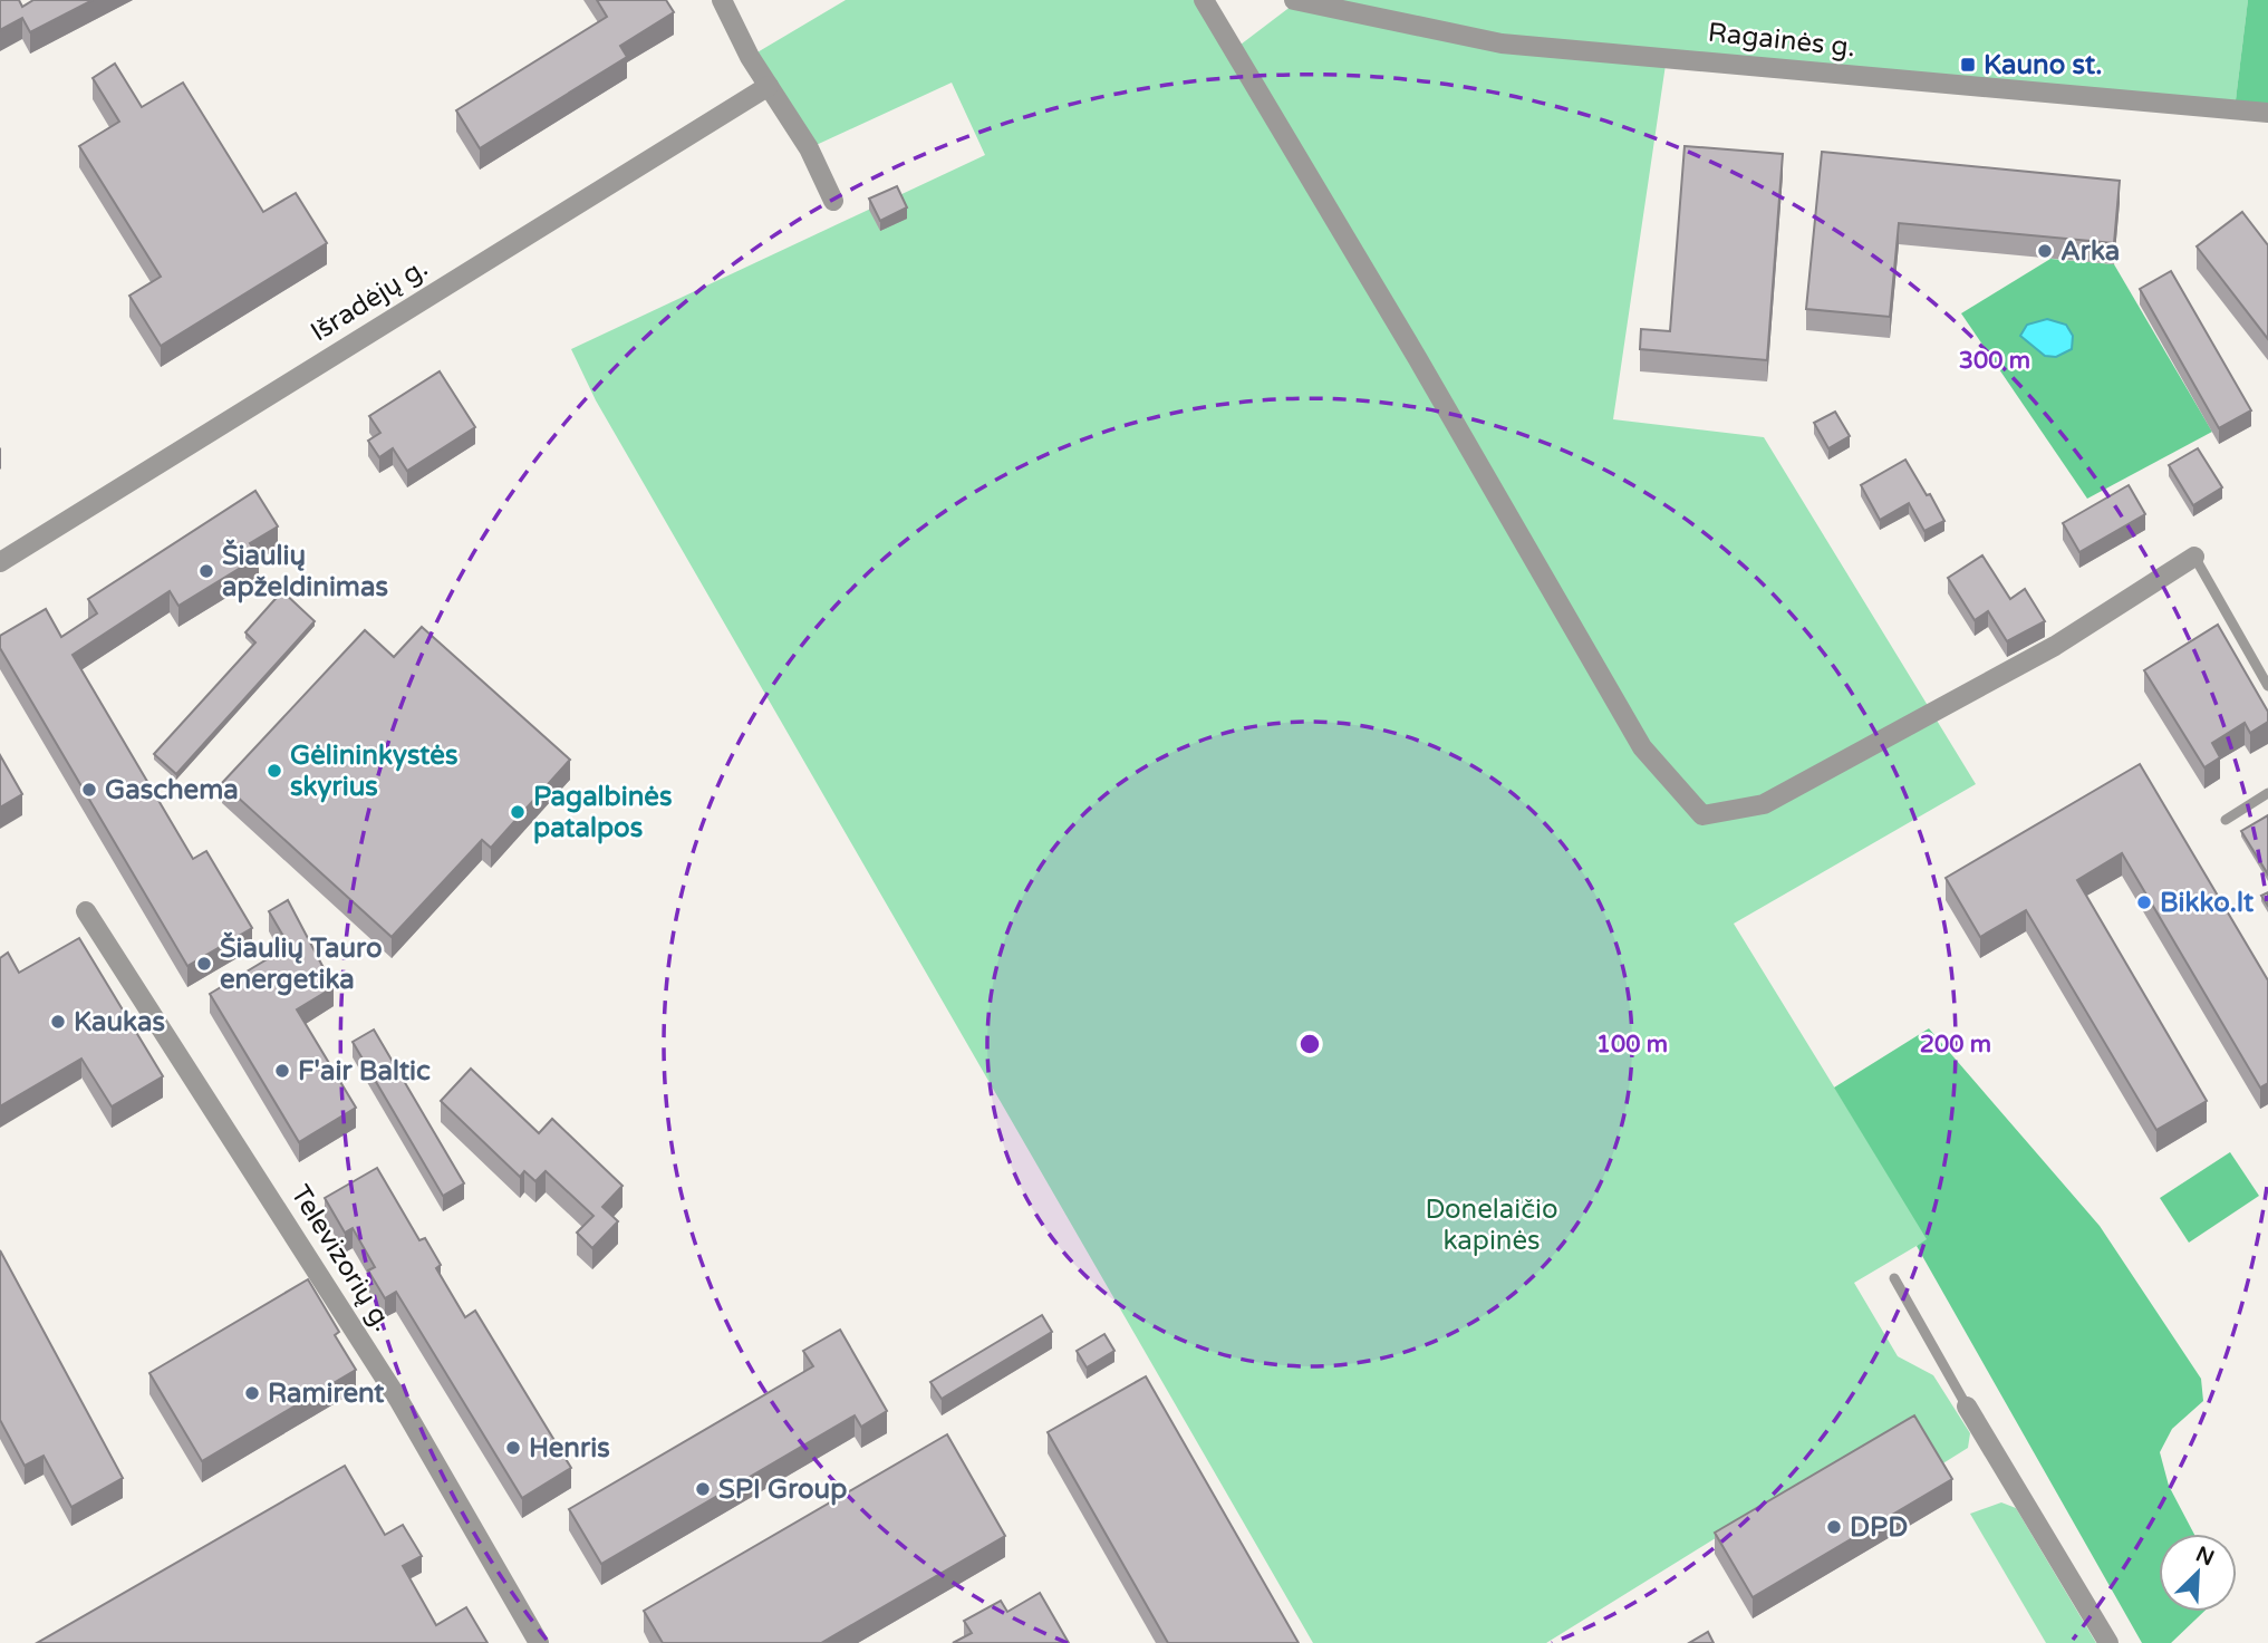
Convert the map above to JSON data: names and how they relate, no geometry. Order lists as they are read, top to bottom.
{
  "streets": {
    "street": ["Ragainės g.", "Išradėjų g.", "Televizorių g."]
  },
  "parks": ["Donelaičio kapinės"],
  "places": {
    "transit": ["Kauno st."],
    "other": [
      "Arka",
      "Šiaulių apželdinimas",
      "Gėlininkystės skyrius",
      "Gaschema",
      "Pagalbinės patalpos",
      "Bikko.lt",
      "Šiaulių Tauro energetika",
      "Kaukas",
      "F'air Baltic",
      "Ramirent",
      "Henris",
      "SPI Group",
      "DPD"
    ]
  },
  "north": "top right",
  "rings": ["300 m", "100 m", "200 m"]
}
